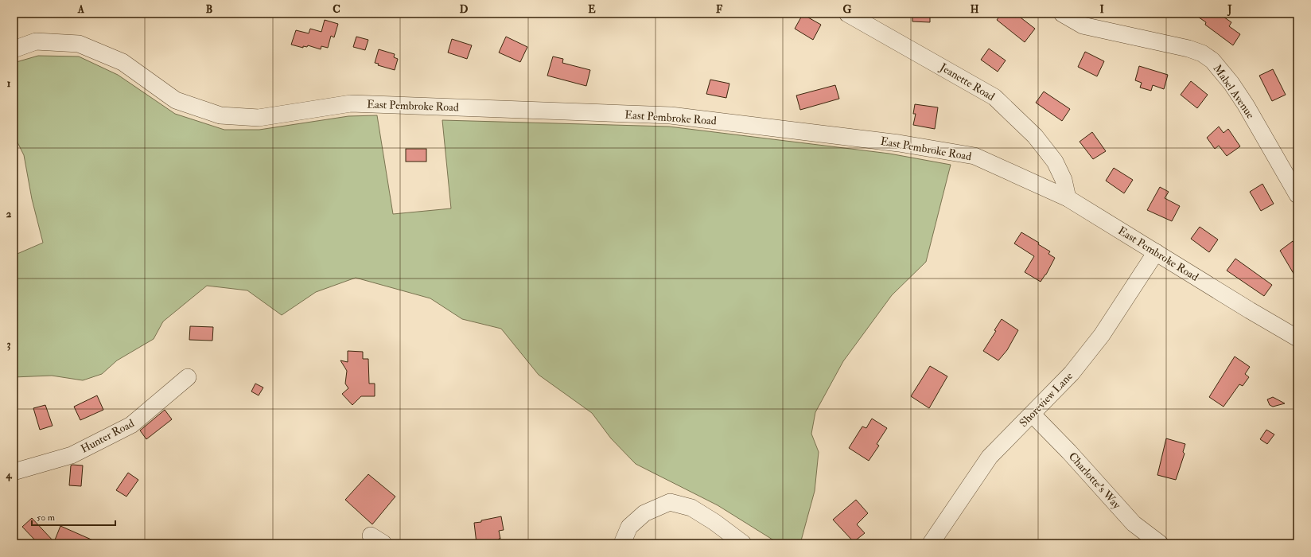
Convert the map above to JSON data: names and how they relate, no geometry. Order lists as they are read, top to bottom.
{
  "streets": {
    "street": [
      "Jeanette Road",
      "Mabel Avenue",
      "East Pembroke Road",
      "Shoreview Lane",
      "Hunter Road",
      "Charlotte's Way"
    ]
  },
  "crossings": [
    ["Jeanette Road", "East Pembroke Road"],
    ["East Pembroke Road", "Shoreview Lane"],
    ["Shoreview Lane", "Charlotte's Way"]
  ],
  "scale_bar": "50 m",
  "grid": {
    "columns": [
      "A",
      "B",
      "C",
      "D",
      "E",
      "F",
      "G",
      "H",
      "I",
      "J"
    ],
    "rows": [
      "1",
      "2",
      "3",
      "4"
    ]
  }
}
